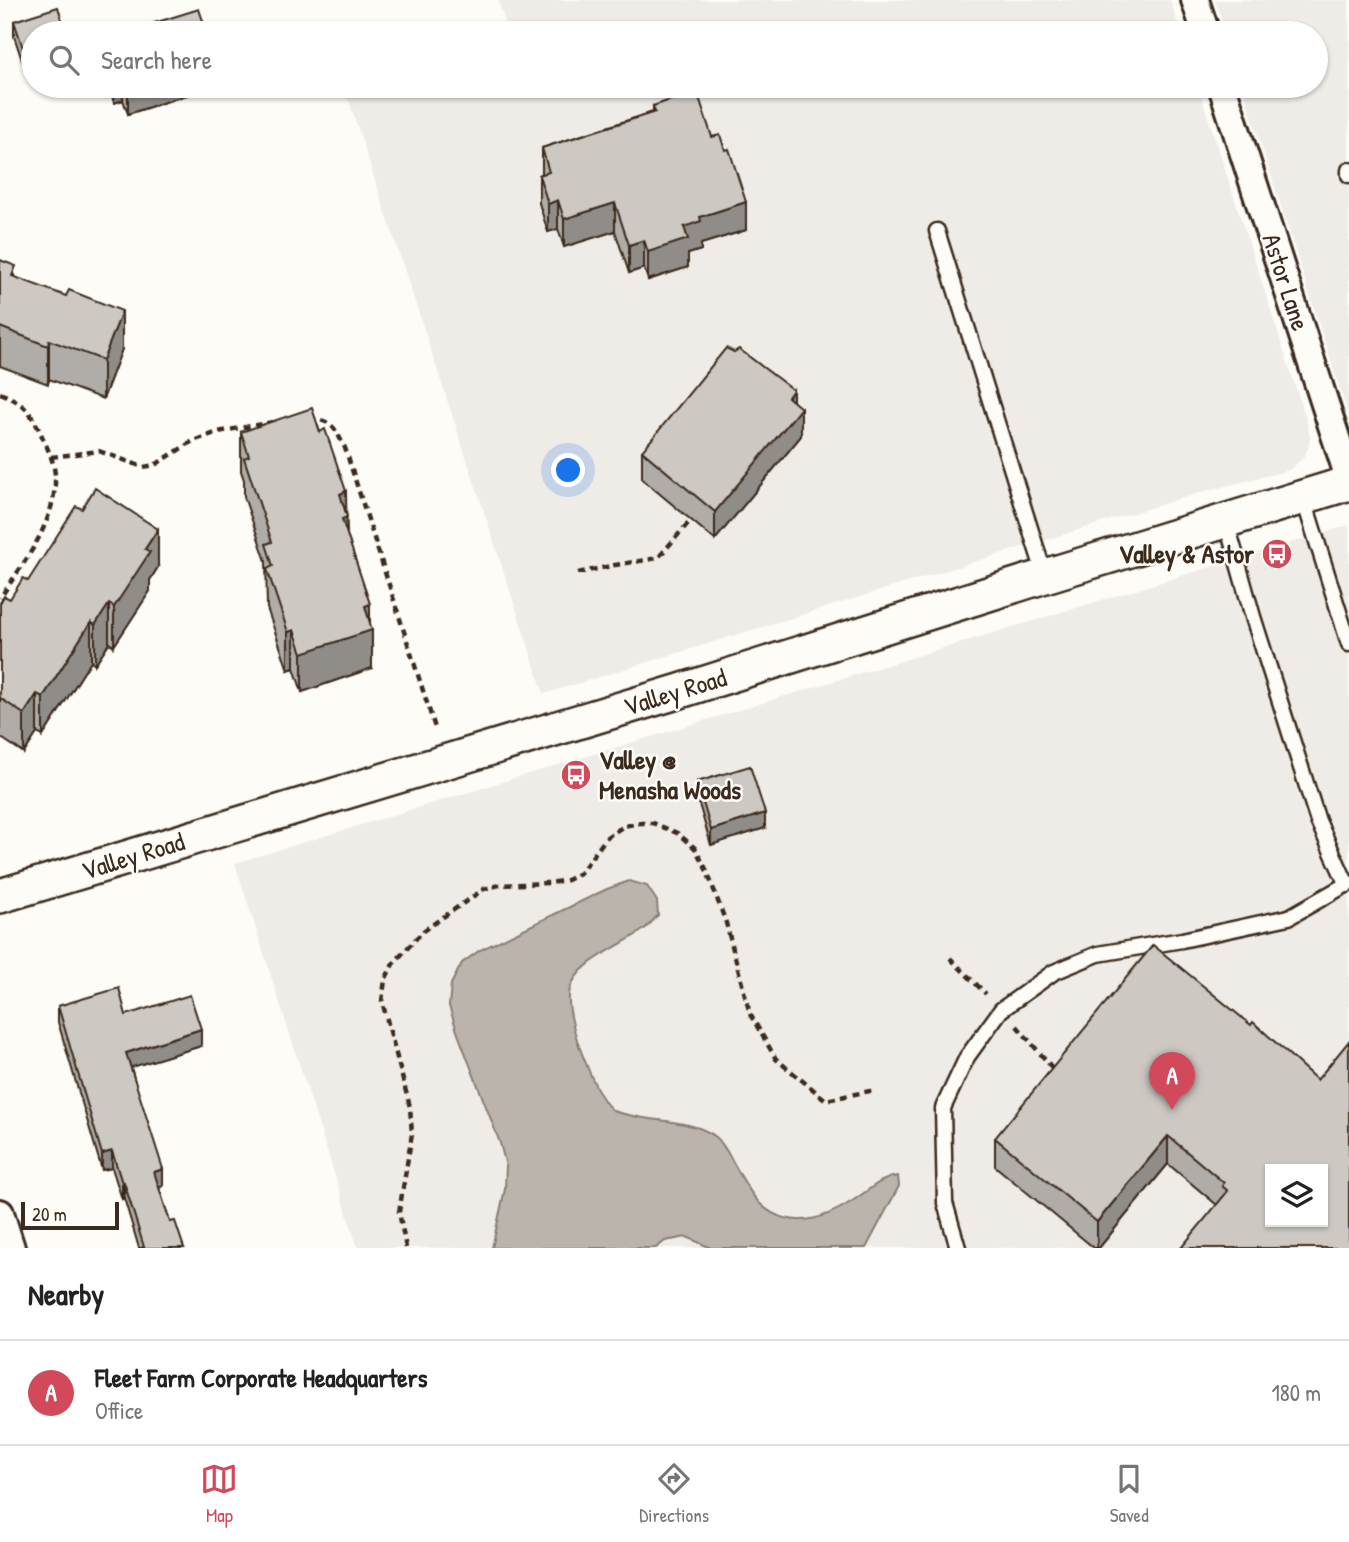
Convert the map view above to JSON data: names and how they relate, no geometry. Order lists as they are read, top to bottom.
{
  "streets": {
    "street": ["Astor Lane", "Valley Road"]
  },
  "crossings": [
    ["Astor Lane", "Valley Road"]
  ],
  "places": {
    "bus stop": ["Valley & Astor", "Valley @ Menasha Woods"]
  },
  "scale_bar": "20 m",
  "page": {
    "search": "Search here",
    "pins": "A",
    "scale": "20 m",
    "heading": "Nearby",
    "list": [
      {
        "mark": "A",
        "name": "Fleet Farm Corporate Headquarters",
        "note": "Office",
        "value": "180 m"
      }
    ],
    "nav": ["Map", "Directions", "Saved"]
  }
}
